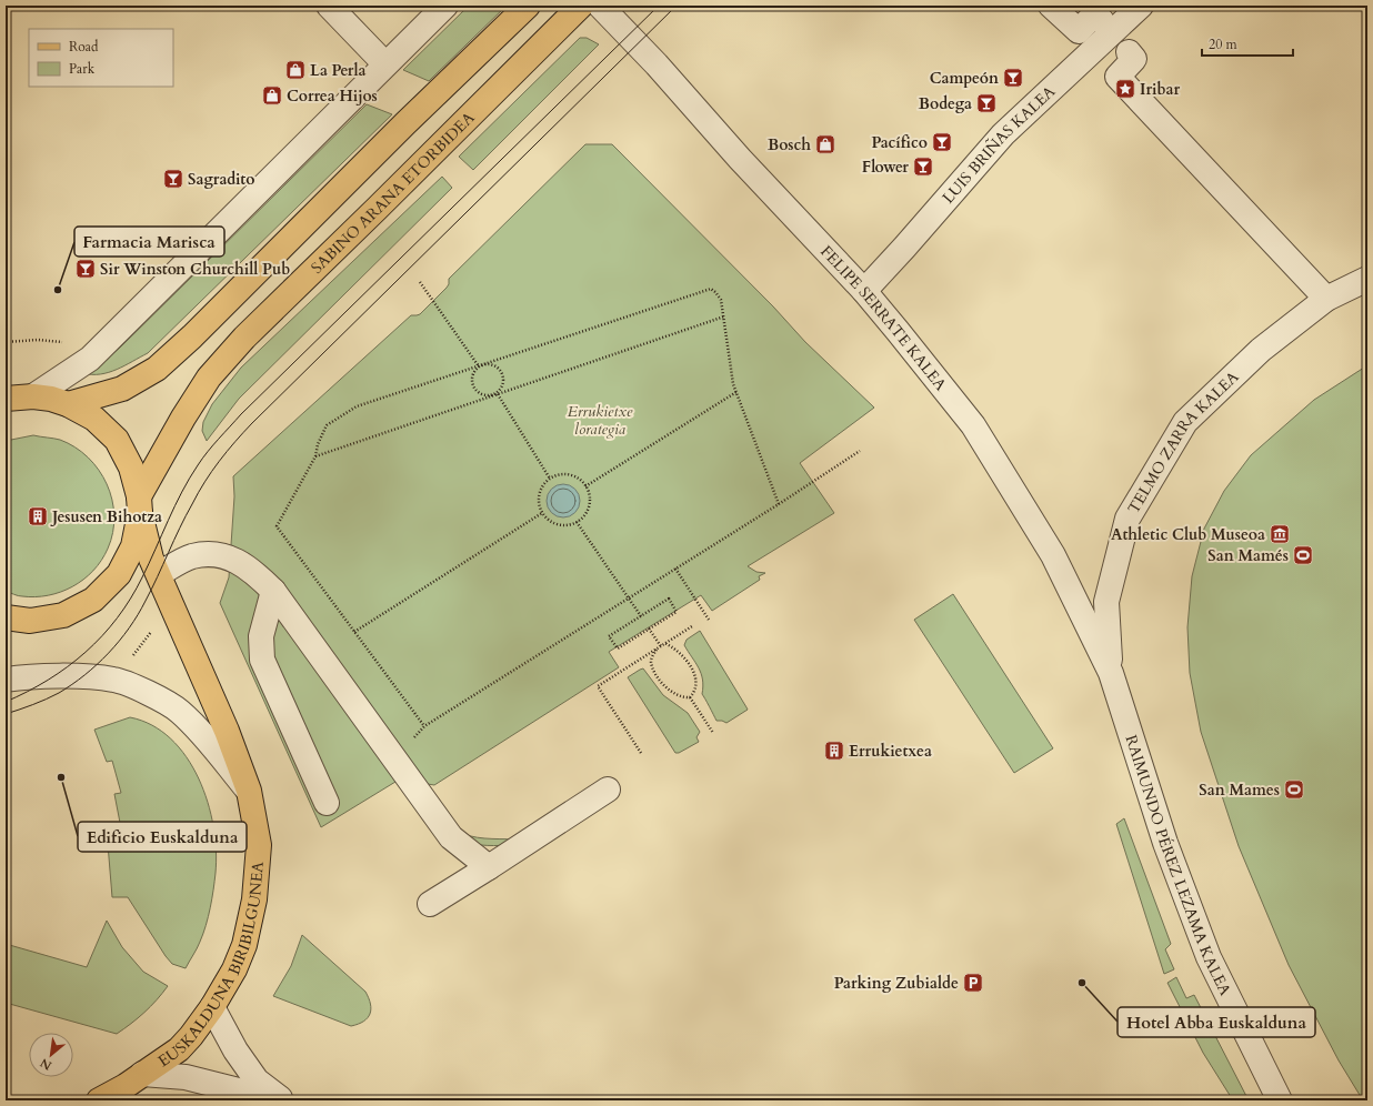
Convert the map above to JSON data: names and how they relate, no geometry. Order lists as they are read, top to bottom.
{
  "streets": {
    "main road": ["SABINO ARANA ETORBIDEA", "EUSKALDUNA BIRIBILGUNEA"],
    "street": [
      "LUIS BRIÑAS KALEA",
      "FELIPE SERRATE KALEA",
      "TELMO ZARRA KALEA",
      "RAIMUNDO PÉREZ LEZAMA KALEA"
    ]
  },
  "crossings": [
    ["LUIS BRIÑAS KALEA", "FELIPE SERRATE KALEA"],
    ["SABINO ARANA ETORBIDEA", "EUSKALDUNA BIRIBILGUNEA"],
    ["FELIPE SERRATE KALEA", "TELMO ZARRA KALEA"],
    ["FELIPE SERRATE KALEA", "RAIMUNDO PÉREZ LEZAMA KALEA"],
    ["TELMO ZARRA KALEA", "RAIMUNDO PÉREZ LEZAMA KALEA"]
  ],
  "parks": ["Errukietxe lorategia"],
  "places": {
    "shop": ["La Perla", "Correa Hijos", "Bosch"],
    "bar": [
      "Campeón",
      "Bodega",
      "Pacífico",
      "Flower",
      "Sagradito",
      "Sir Winston Churchill Pub"
    ],
    "place": ["Iribar"],
    "other": ["Farmacia Marisca", "Edificio Euskalduna", "Hotel Abba Euskalduna"],
    "building": ["Jesusen Bihotza", "Errukietxea"],
    "museum": ["Athletic Club Museoa"],
    "sports": ["San Mamés", "San Mames"],
    "parking": ["Parking Zubialde"]
  },
  "legend": ["Road", "Park"],
  "scale_bar": "20 m",
  "north": "bottom left"
}
